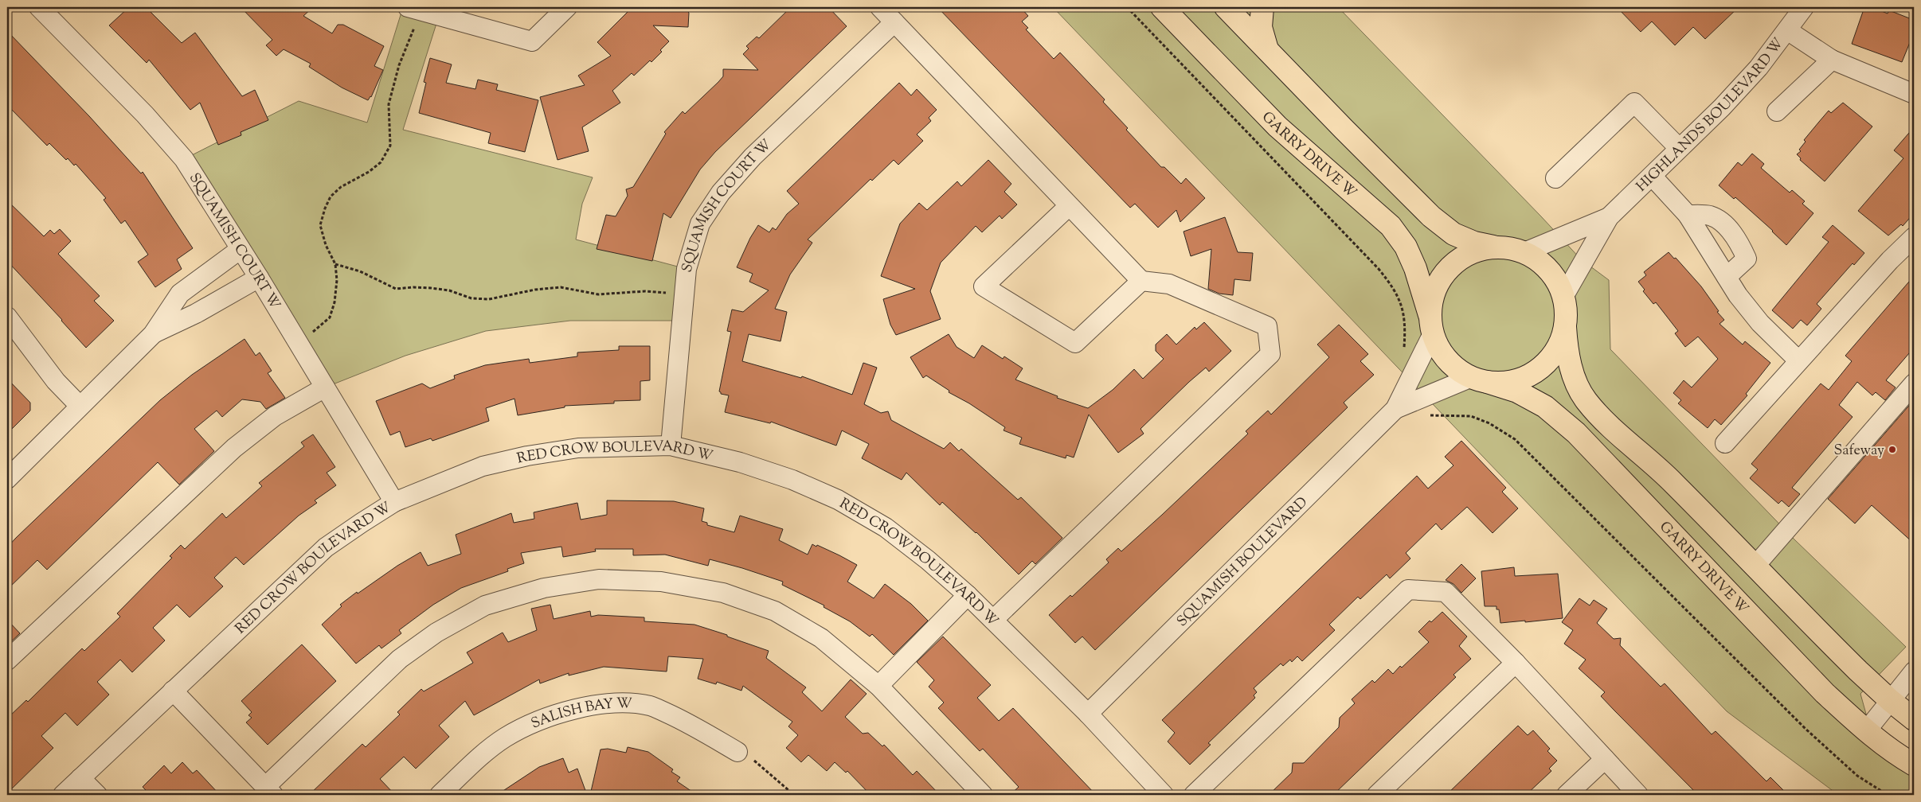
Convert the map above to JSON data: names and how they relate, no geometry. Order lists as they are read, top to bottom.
{
  "streets": {
    "main road": ["GARRY DRIVE W"],
    "street": [
      "HIGHLANDS BOULEVARD W",
      "SQUAMISH COURT W",
      "RED CROW BOULEVARD W",
      "SQUAMISH BOULEVARD",
      "SALISH BAY W"
    ]
  },
  "crossings": [
    ["HIGHLANDS BOULEVARD W", "GARRY DRIVE W"],
    ["HIGHLANDS BOULEVARD W", "SQUAMISH BOULEVARD"],
    ["GARRY DRIVE W", "SQUAMISH BOULEVARD"],
    ["SQUAMISH COURT W", "RED CROW BOULEVARD W"],
    ["RED CROW BOULEVARD W", "SQUAMISH BOULEVARD"]
  ],
  "places": ["Safeway"]
}
